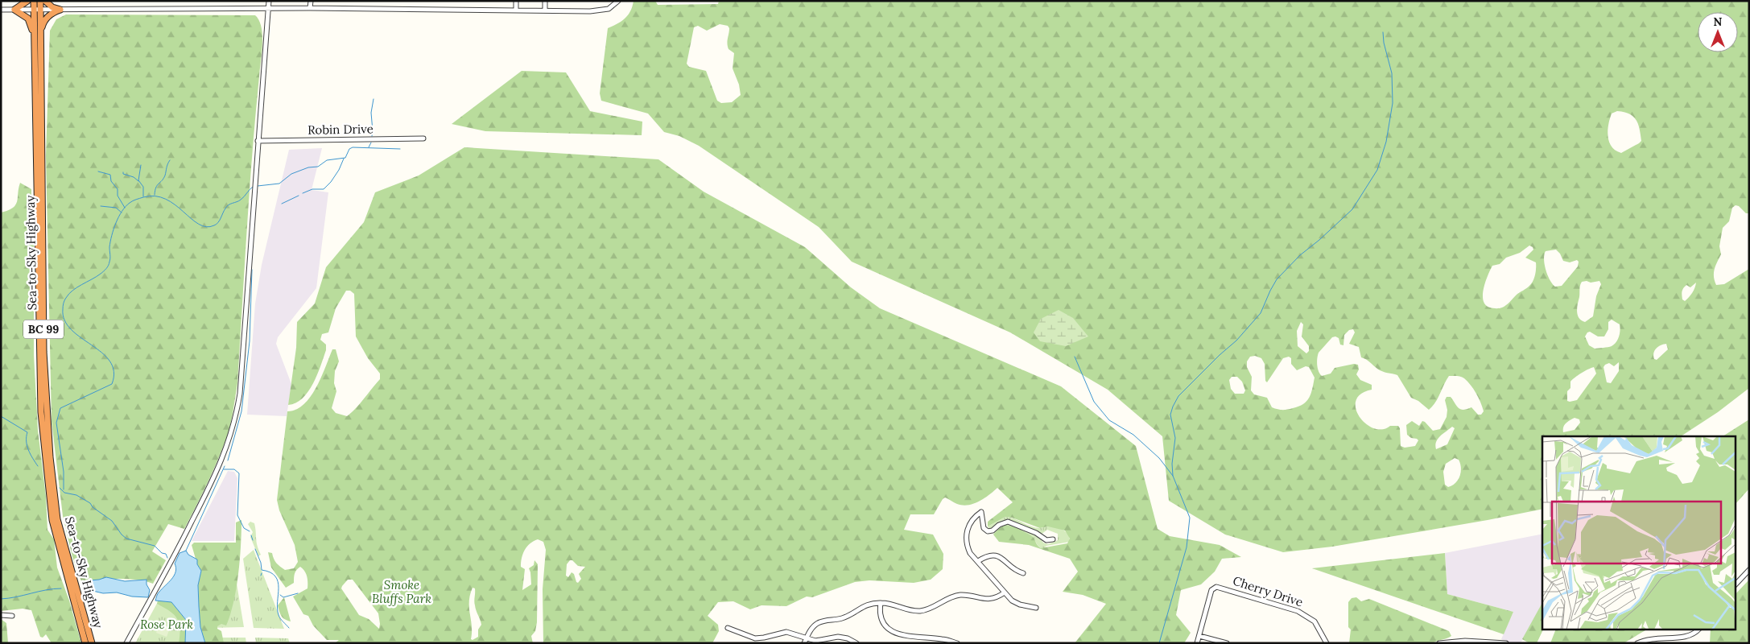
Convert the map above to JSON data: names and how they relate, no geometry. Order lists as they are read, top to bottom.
{
  "streets": {
    "highway": ["Sea-to-Sky Highway", "BC 99"],
    "street": ["Robin Drive", "Cherry Drive"]
  },
  "parks": ["Smoke Bluffs Park", "Rose Park"],
  "north": "top"
}
